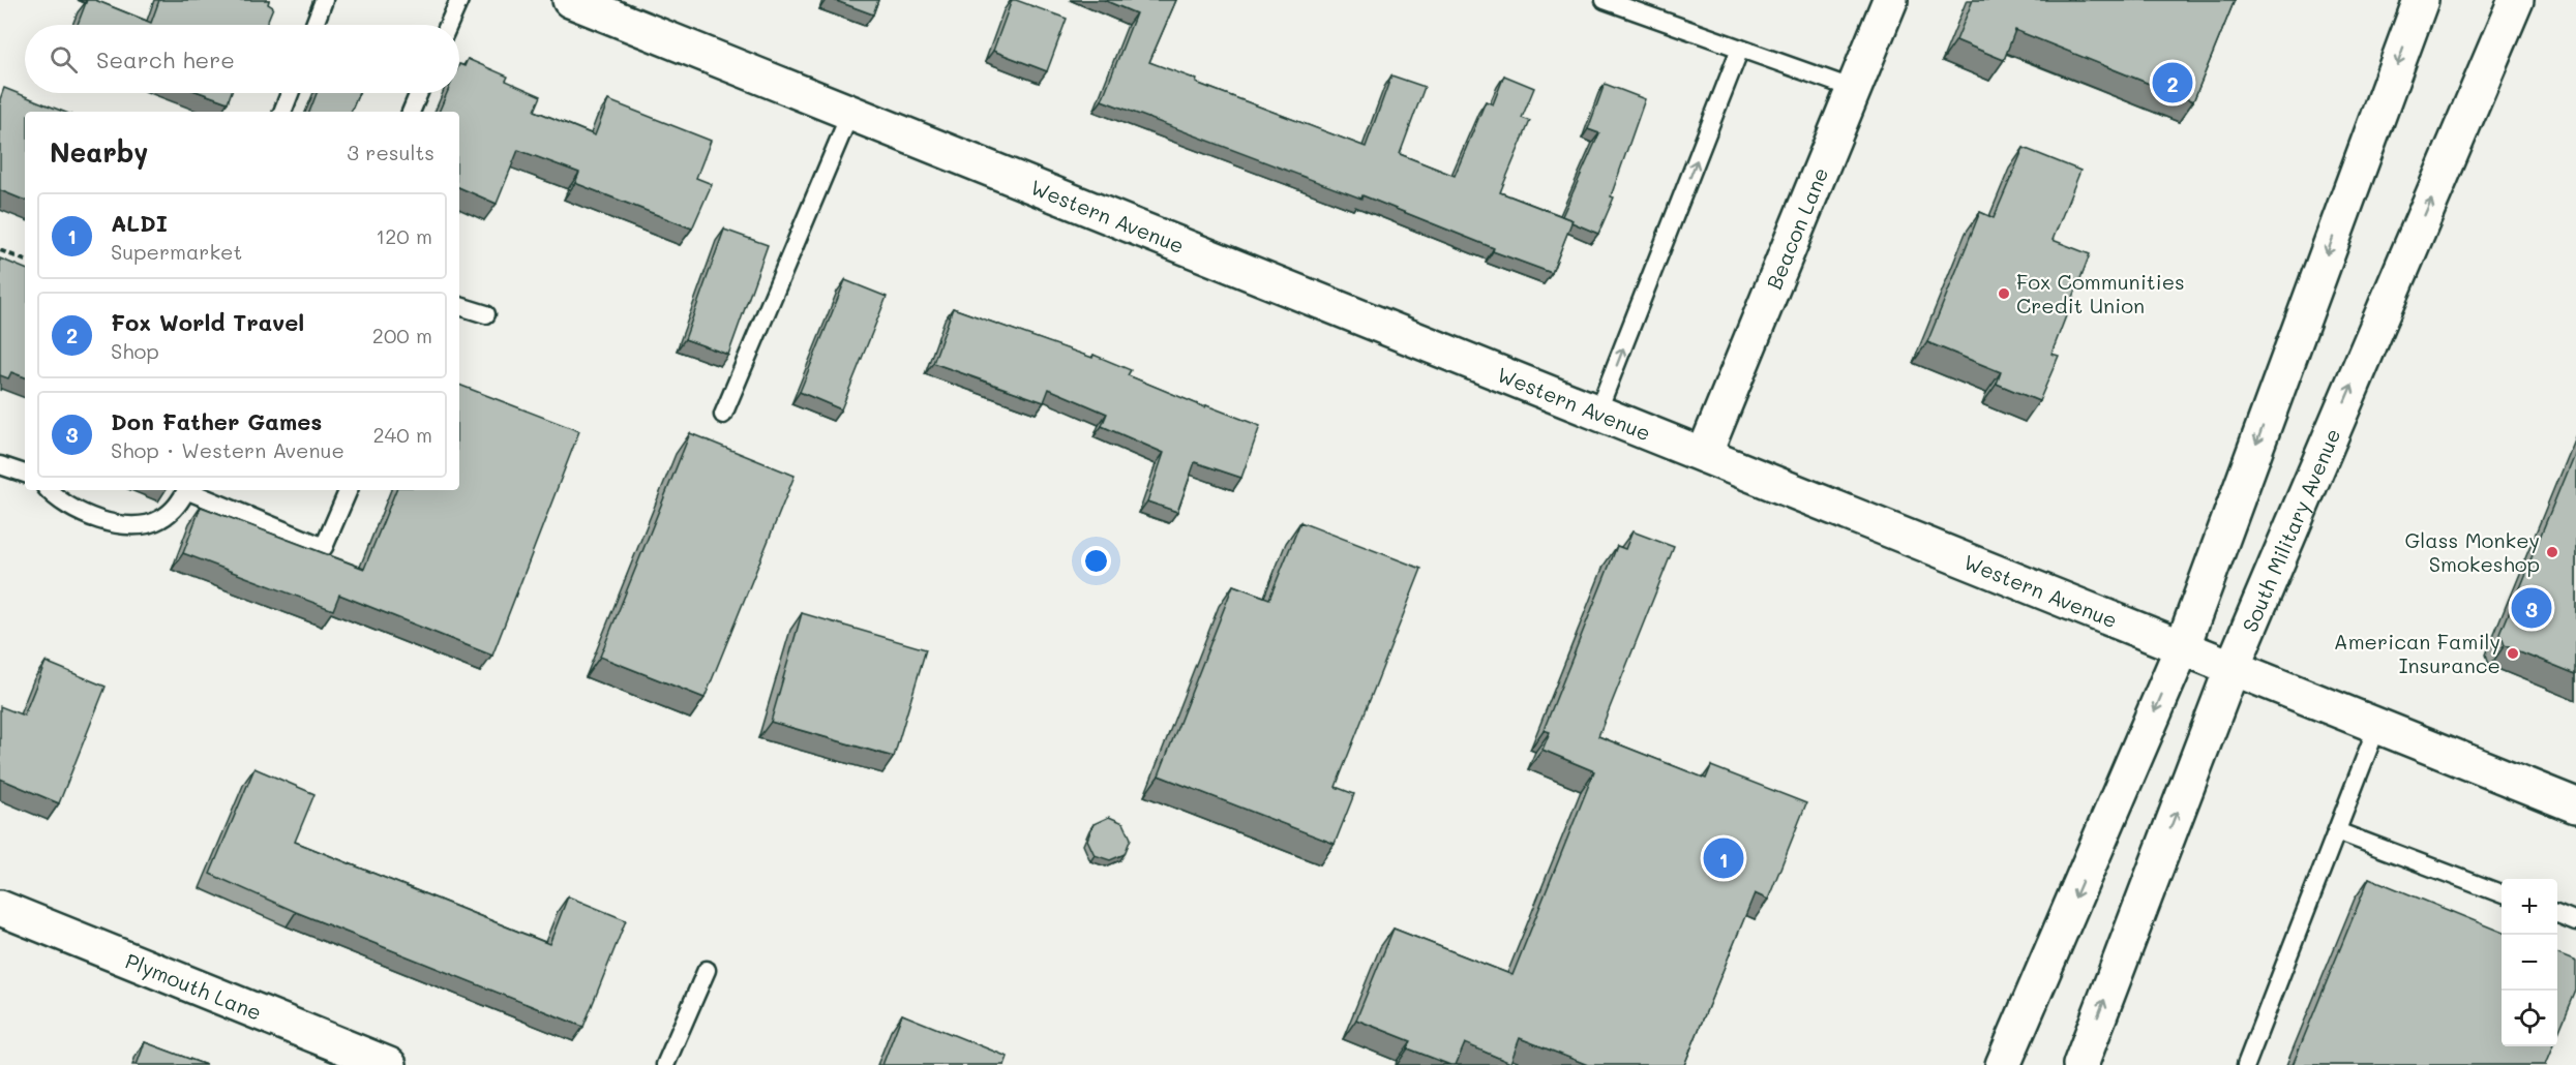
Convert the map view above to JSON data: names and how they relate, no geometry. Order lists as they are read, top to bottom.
{
  "streets": {
    "street": [
      "Western Avenue",
      "Beacon Lane",
      "South Military Avenue",
      "Plymouth Lane"
    ]
  },
  "crossings": [
    ["Western Avenue", "Beacon Lane"],
    ["Western Avenue", "South Military Avenue"]
  ],
  "places": ["Fox Communities Credit Union", "Glass Monkey Smokeshop", "American Family Insurance"],
  "page": {
    "search": "Search here",
    "pins": ["2", "3", "1"],
    "heading": ["Nearby", "3 results"],
    "list": [
      {
        "mark": "1",
        "name": "ALDI",
        "note": "Supermarket",
        "value": "120 m"
      },
      {
        "mark": "2",
        "name": "Fox World Travel",
        "note": "Shop",
        "value": "200 m"
      },
      {
        "mark": "3",
        "name": "Don Father Games",
        "note": "Shop · Western Avenue",
        "value": "240 m"
      }
    ],
    "map_buttons": ["+", "−"]
  }
}
